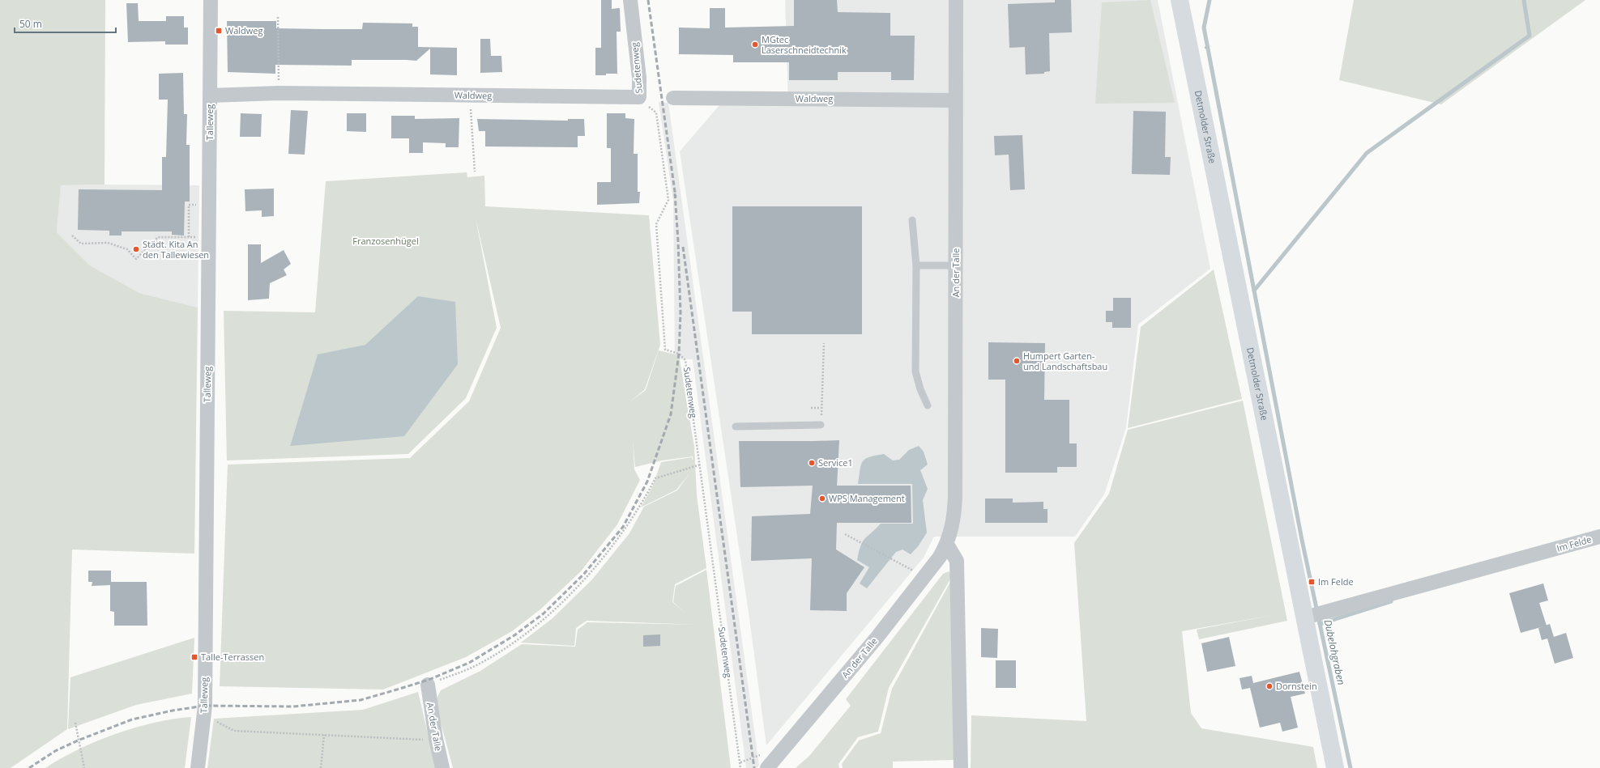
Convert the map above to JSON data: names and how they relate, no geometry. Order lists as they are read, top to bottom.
{
  "streets": {
    "street": [
      "Sudetenweg",
      "Waldweg",
      "Talleweg",
      "Detmolder Straße",
      "An der Talle",
      "Im Felde"
    ]
  },
  "crossings": [
    ["Sudetenweg", "Waldweg"],
    ["Waldweg", "Talleweg"],
    ["Waldweg", "An der Talle"],
    ["Detmolder Straße", "Im Felde"]
  ],
  "water": ["Dubelohgraben"],
  "parks": ["Franzosenhügel"],
  "places": {
    "transit": ["Waldweg", "Im Felde", "Talle-Terrassen"],
    "other": [
      "MGtec Laserschneidtechnik",
      "Städt. Kita An den Tallewiesen",
      "Humpert Garten- und Landschaftsbau",
      "Service1",
      "WPS Management",
      "Dornstein"
    ]
  },
  "scale_bar": "50 m"
}
